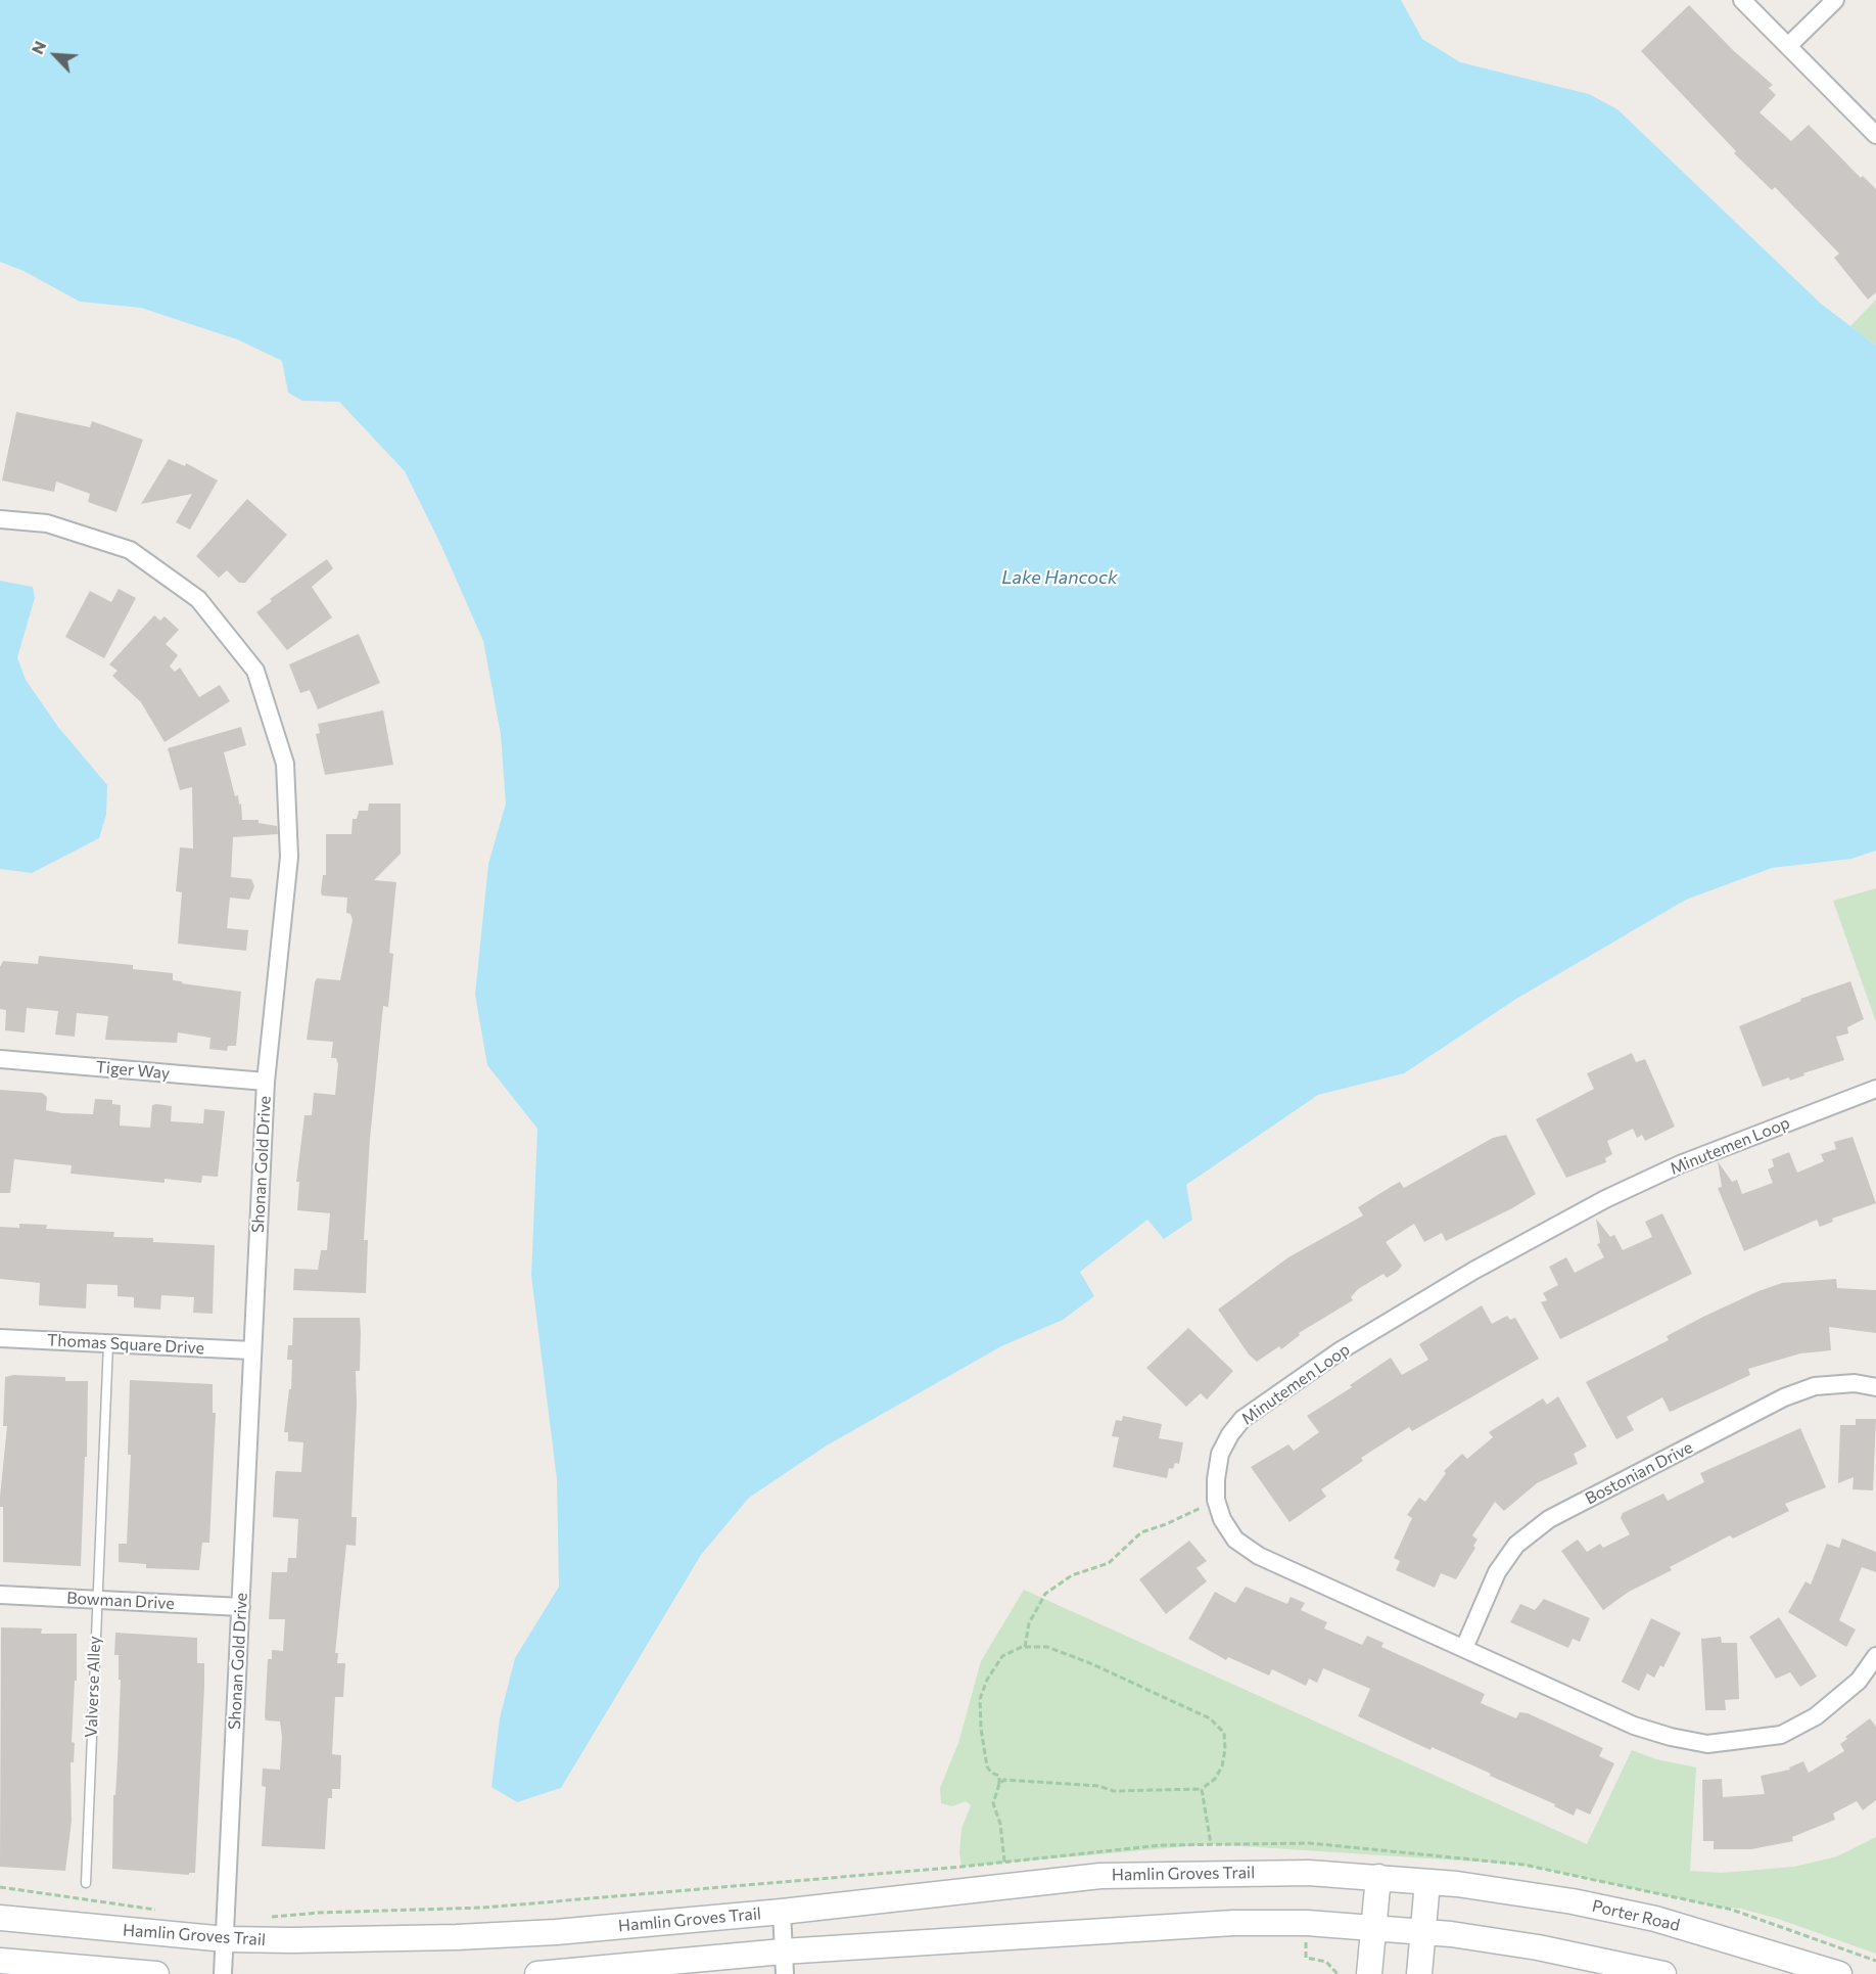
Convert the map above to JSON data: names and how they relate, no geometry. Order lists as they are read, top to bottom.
{
  "streets": {
    "main road": ["Hamlin Groves Trail", "Porter Road"],
    "street": [
      "Tiger Way",
      "Minutemen Loop",
      "Shonan Gold Drive",
      "Thomas Square Drive",
      "Bostonian Drive",
      "Bowman Drive"
    ],
    "lane": ["Valverse Alley"]
  },
  "crossings": [
    ["Tiger Way", "Shonan Gold Drive"],
    ["Minutemen Loop", "Bostonian Drive"],
    ["Shonan Gold Drive", "Thomas Square Drive"],
    ["Shonan Gold Drive", "Bowman Drive"],
    ["Shonan Gold Drive", "Hamlin Groves Trail"],
    ["Thomas Square Drive", "Valverse Alley"],
    ["Bowman Drive", "Valverse Alley"],
    ["Hamlin Groves Trail", "Porter Road"]
  ],
  "water": ["Lake Hancock"],
  "north": "top left"
}
